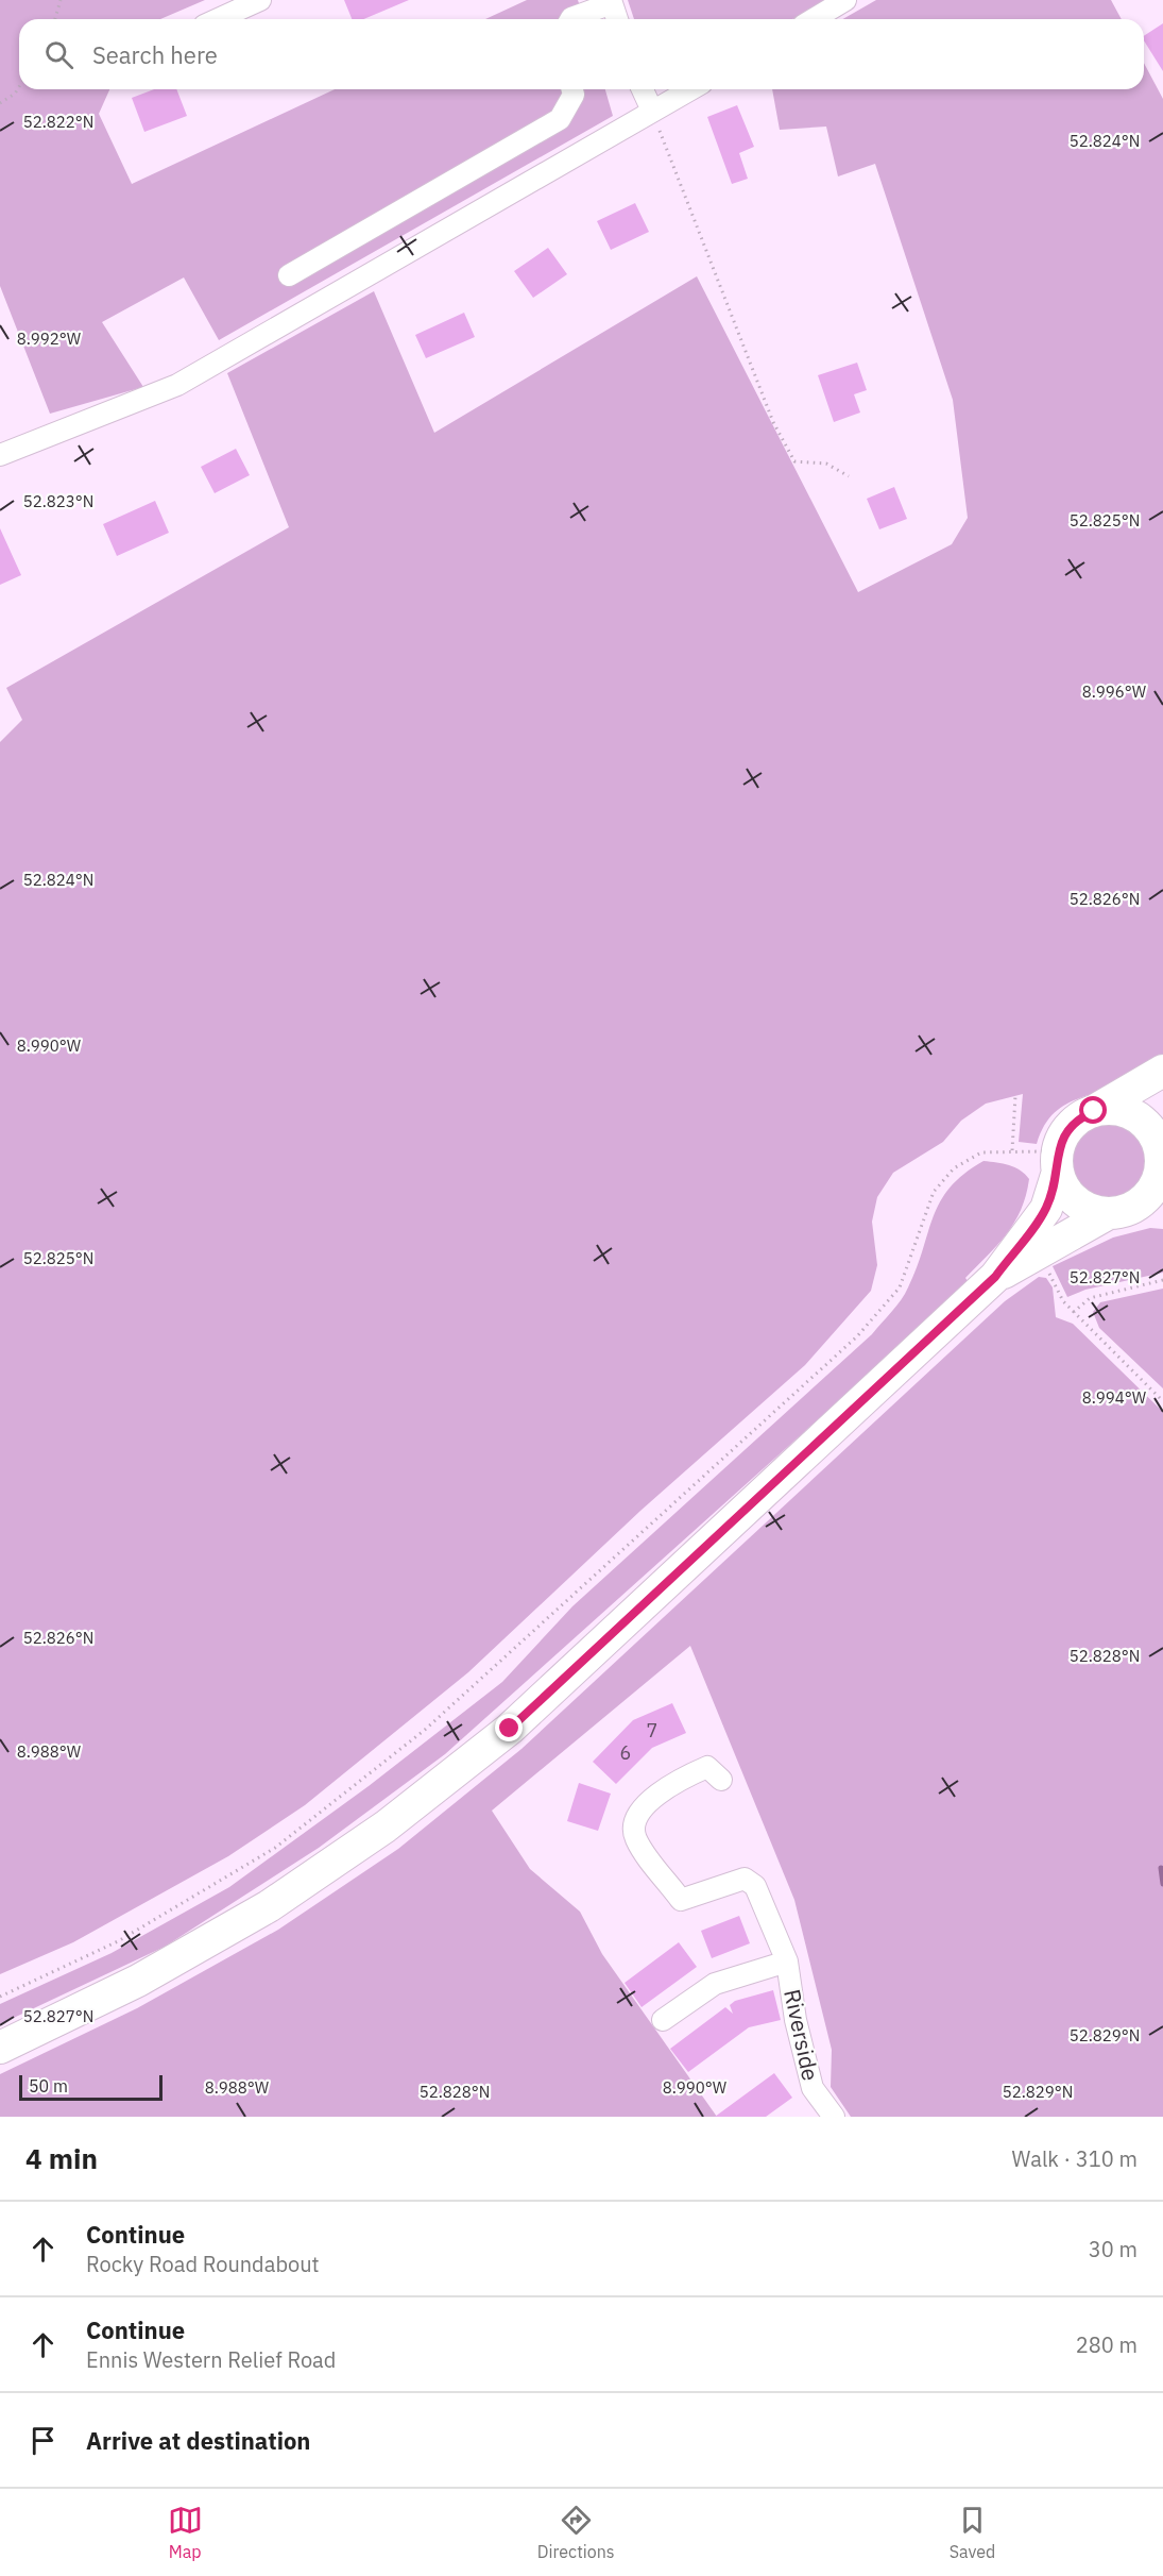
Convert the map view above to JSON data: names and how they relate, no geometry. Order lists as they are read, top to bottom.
{
  "streets": {
    "street": ["Riverside"]
  },
  "house_numbers": ["7", "6"],
  "scale_bar": "50 m",
  "page": {
    "search": "Search here",
    "scale": "50 m",
    "heading": ["4 min", "Walk · 310 m"],
    "list": [
      ["Continue", "Rocky Road Roundabout", "30 m"],
      ["Continue", "Ennis Western Relief Road", "280 m"],
      "Arrive at destination"
    ],
    "nav": ["Map", "Directions", "Saved"]
  },
  "coordinates": [
    "52.822°N",
    "52.824°N",
    "8.992°W",
    "52.823°N",
    "52.825°N",
    "8.996°W",
    "52.826°N",
    "8.990°W",
    "52.827°N",
    "8.994°W",
    "52.828°N",
    "8.988°W",
    "52.829°N"
  ]
}
